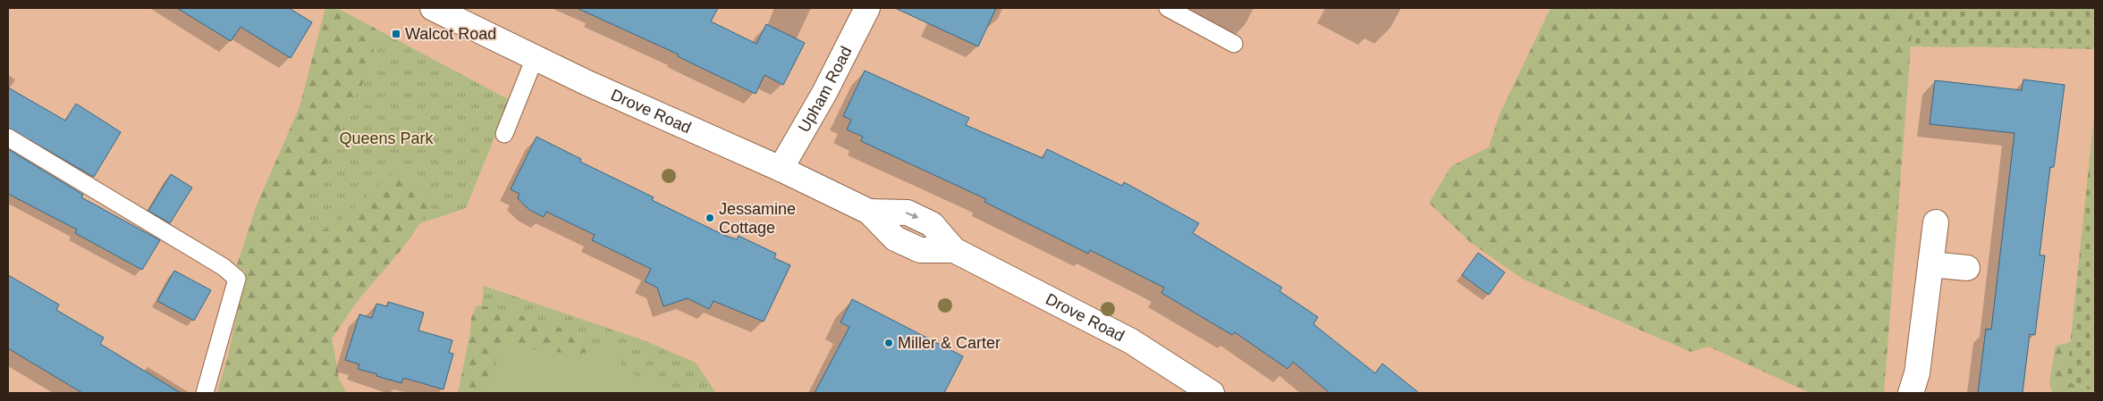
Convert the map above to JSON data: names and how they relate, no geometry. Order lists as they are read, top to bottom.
{
  "streets": {
    "main road": ["Upham Road", "Drove Road"]
  },
  "crossings": [
    ["Upham Road", "Drove Road"]
  ],
  "parks": ["Queens Park"],
  "places": {
    "transit": ["Walcot Road"],
    "other": ["Jessamine Cottage", "Miller & Carter"]
  }
}
